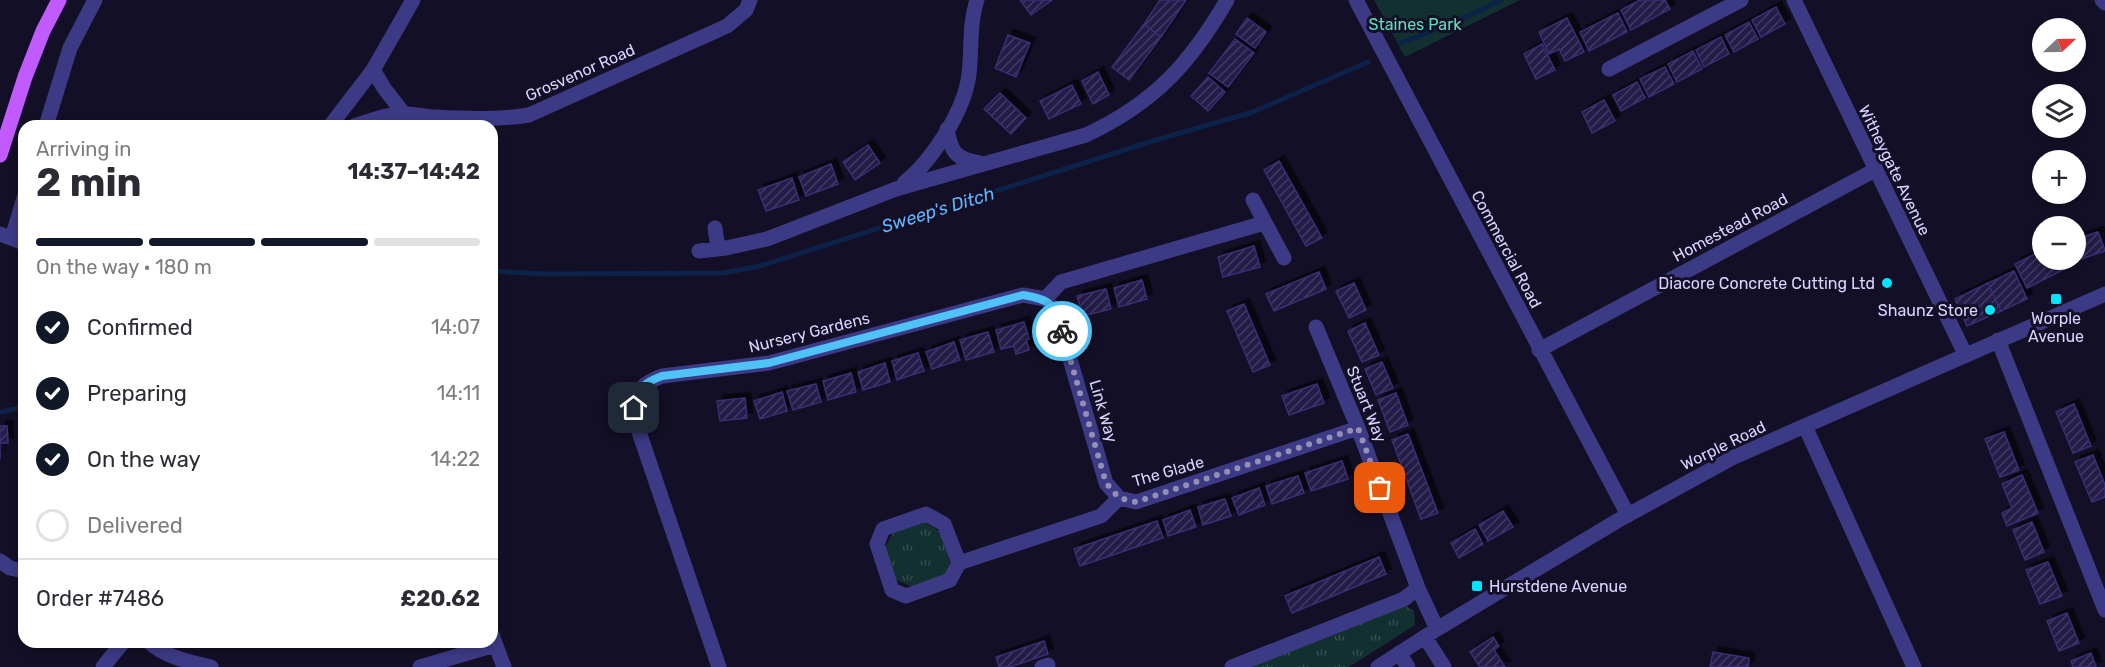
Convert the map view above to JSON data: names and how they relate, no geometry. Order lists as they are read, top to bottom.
{
  "streets": {
    "street": [
      "Grosvenor Road",
      "Witheygate Avenue",
      "Homestead Road",
      "Commercial Road",
      "Nursery Gardens",
      "Stuart Way",
      "Link Way",
      "Worple Road",
      "The Glade"
    ]
  },
  "crossings": [
    ["Witheygate Avenue", "Homestead Road"],
    ["Witheygate Avenue", "Worple Road"],
    ["Homestead Road", "Commercial Road"],
    ["Commercial Road", "Worple Road"],
    ["Nursery Gardens", "Link Way"],
    ["Stuart Way", "Worple Road"],
    ["Stuart Way", "The Glade"],
    ["Link Way", "The Glade"]
  ],
  "water": ["Sweep's Ditch"],
  "parks": ["Staines Park"],
  "places": {
    "other": ["Diacore Concrete Cutting Ltd", "Shaunz Store"],
    "transit": ["Worple Avenue", "Hurstdene Avenue"]
  },
  "north": "right",
  "page": {
    "map_buttons": ["+", "−"],
    "heading": ["2 min", "Arriving in", "14:37–14:42"],
    "panel": ["Order #7486", "£20.62"],
    "bar": "On the way · 180 m",
    "list": [
      ["Confirmed", "14:07"],
      ["Preparing", "14:11"],
      ["On the way", "14:22"],
      "Delivered"
    ]
  }
}
